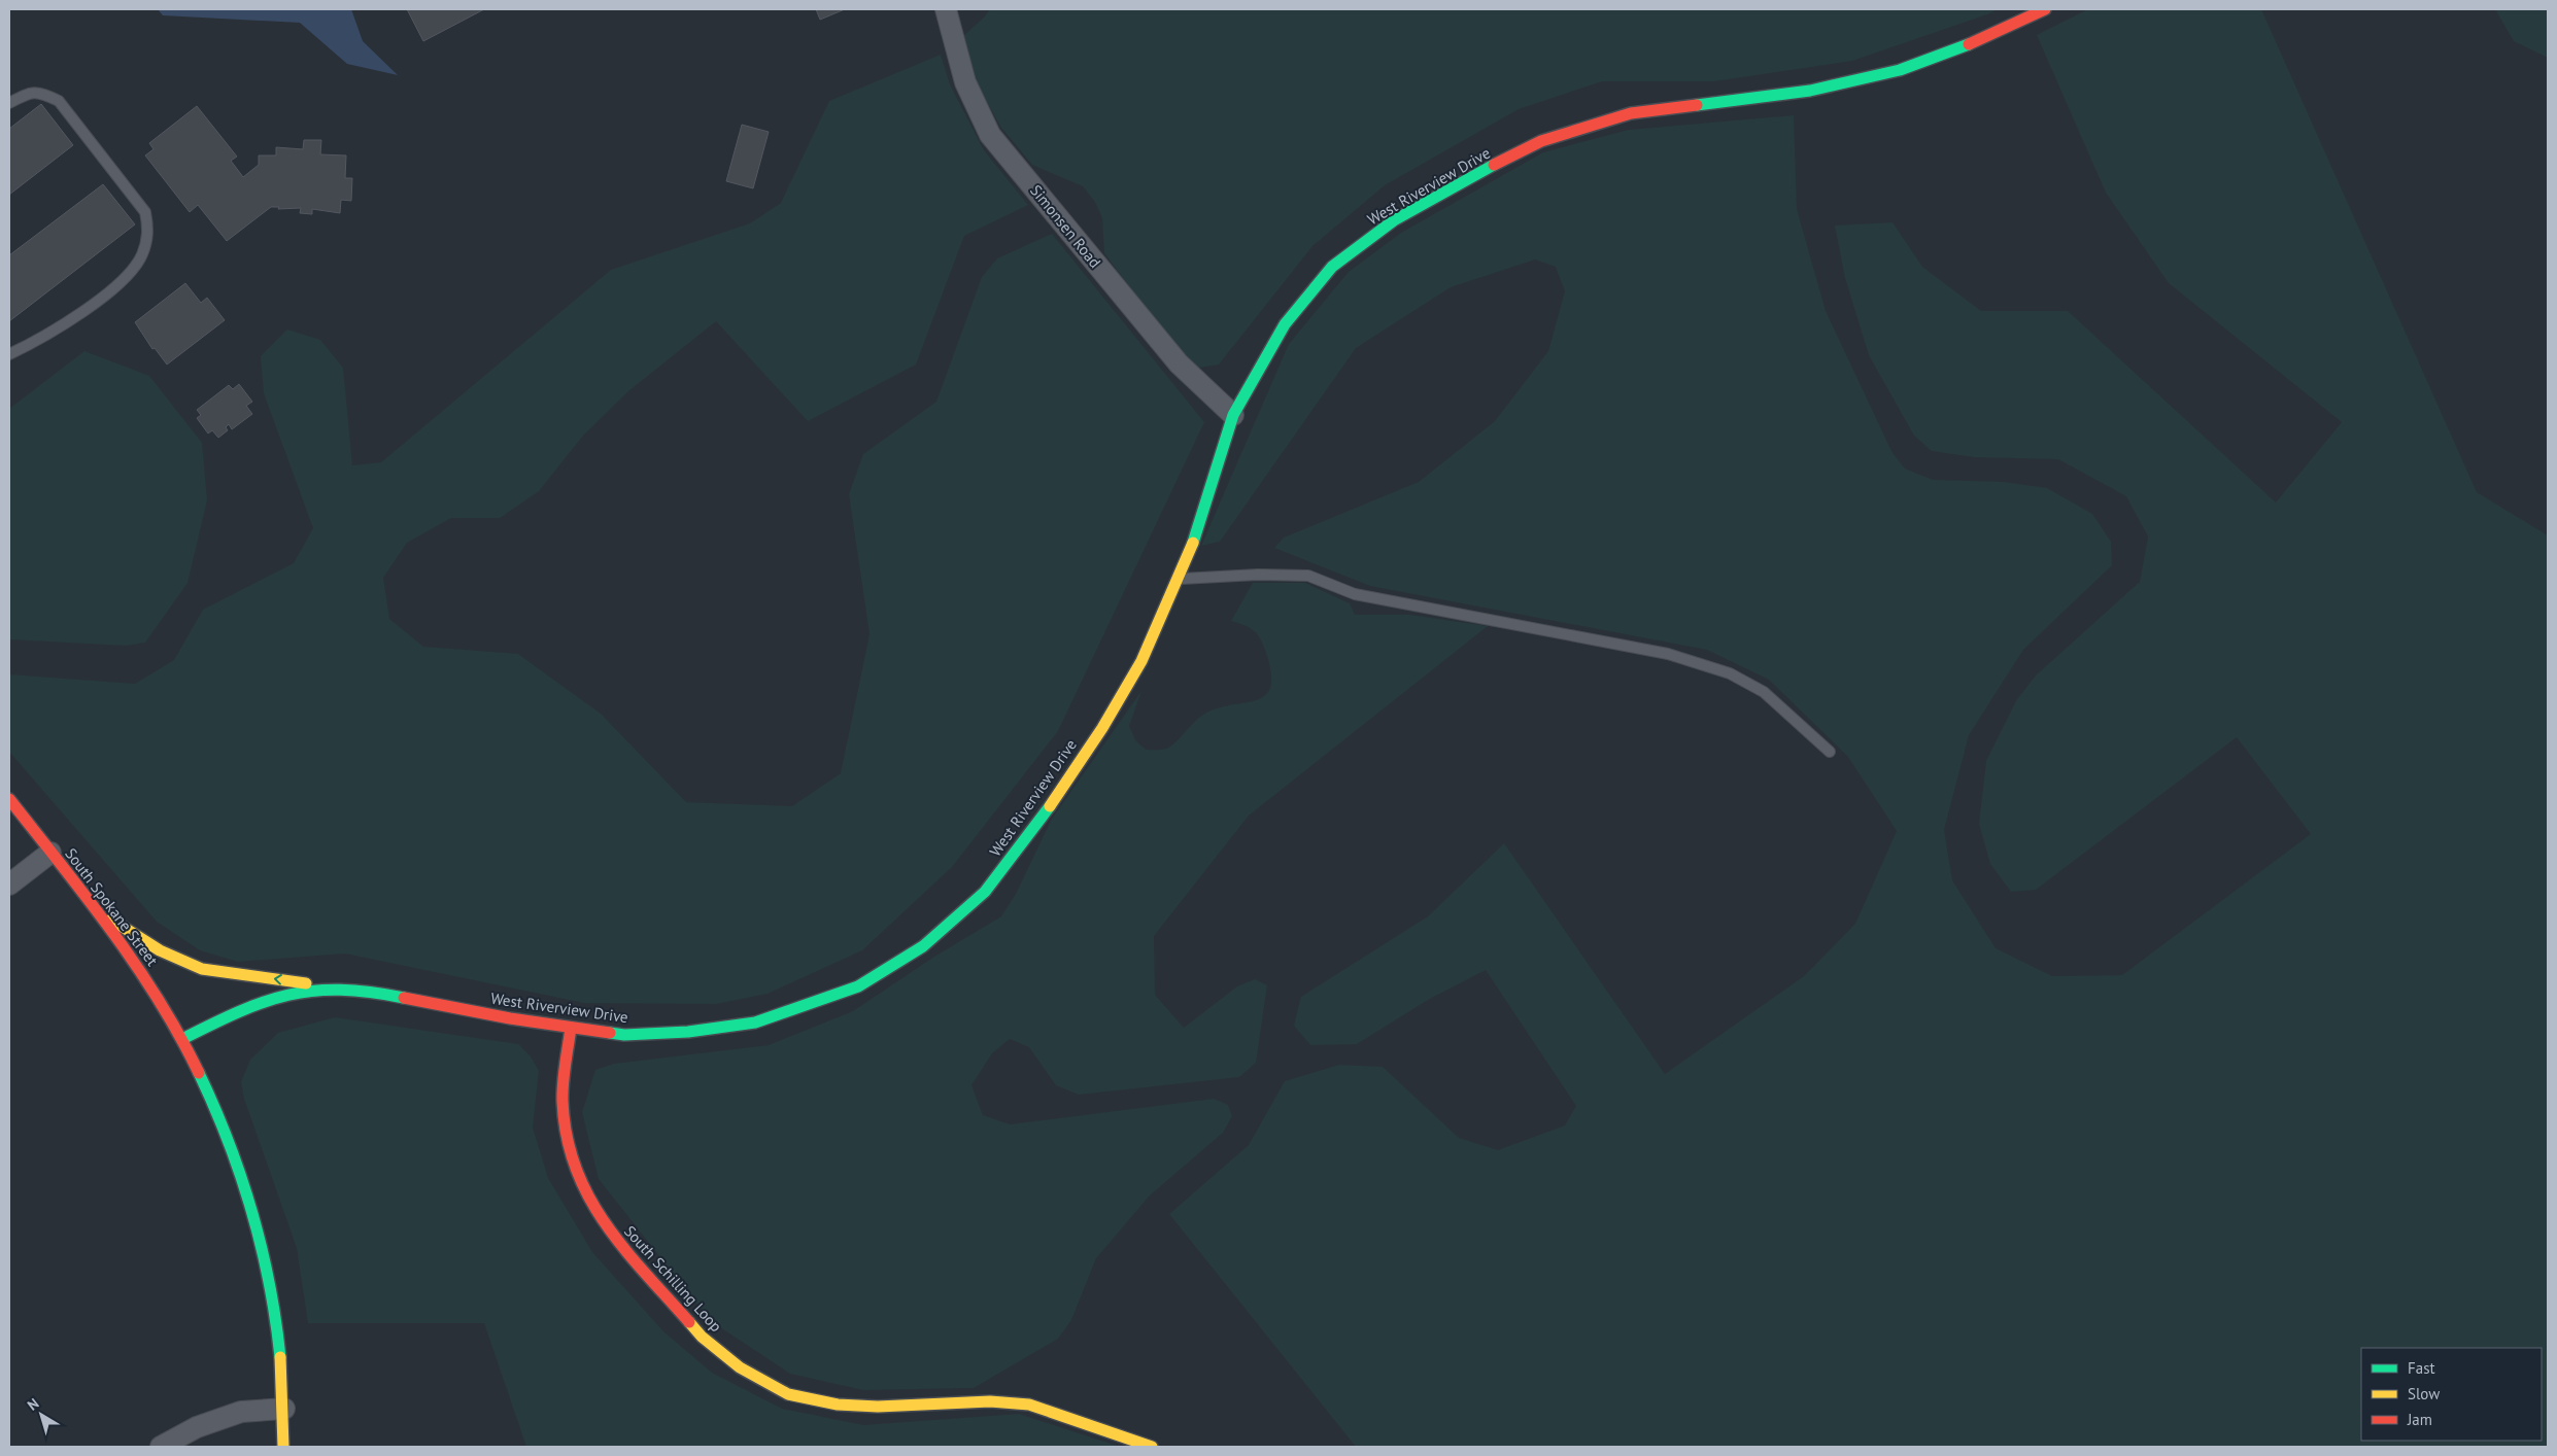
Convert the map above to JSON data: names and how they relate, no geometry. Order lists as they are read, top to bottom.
{
  "streets": {
    "street": [
      "West Riverview Drive",
      "Simonsen Road",
      "South Spokane Street",
      "South Schilling Loop"
    ]
  },
  "crossings": [
    ["West Riverview Drive", "Simonsen Road"],
    ["West Riverview Drive", "South Spokane Street"],
    ["West Riverview Drive", "South Schilling Loop"]
  ],
  "legend": ["Fast", "Slow", "Jam"],
  "north": "top left"
}
